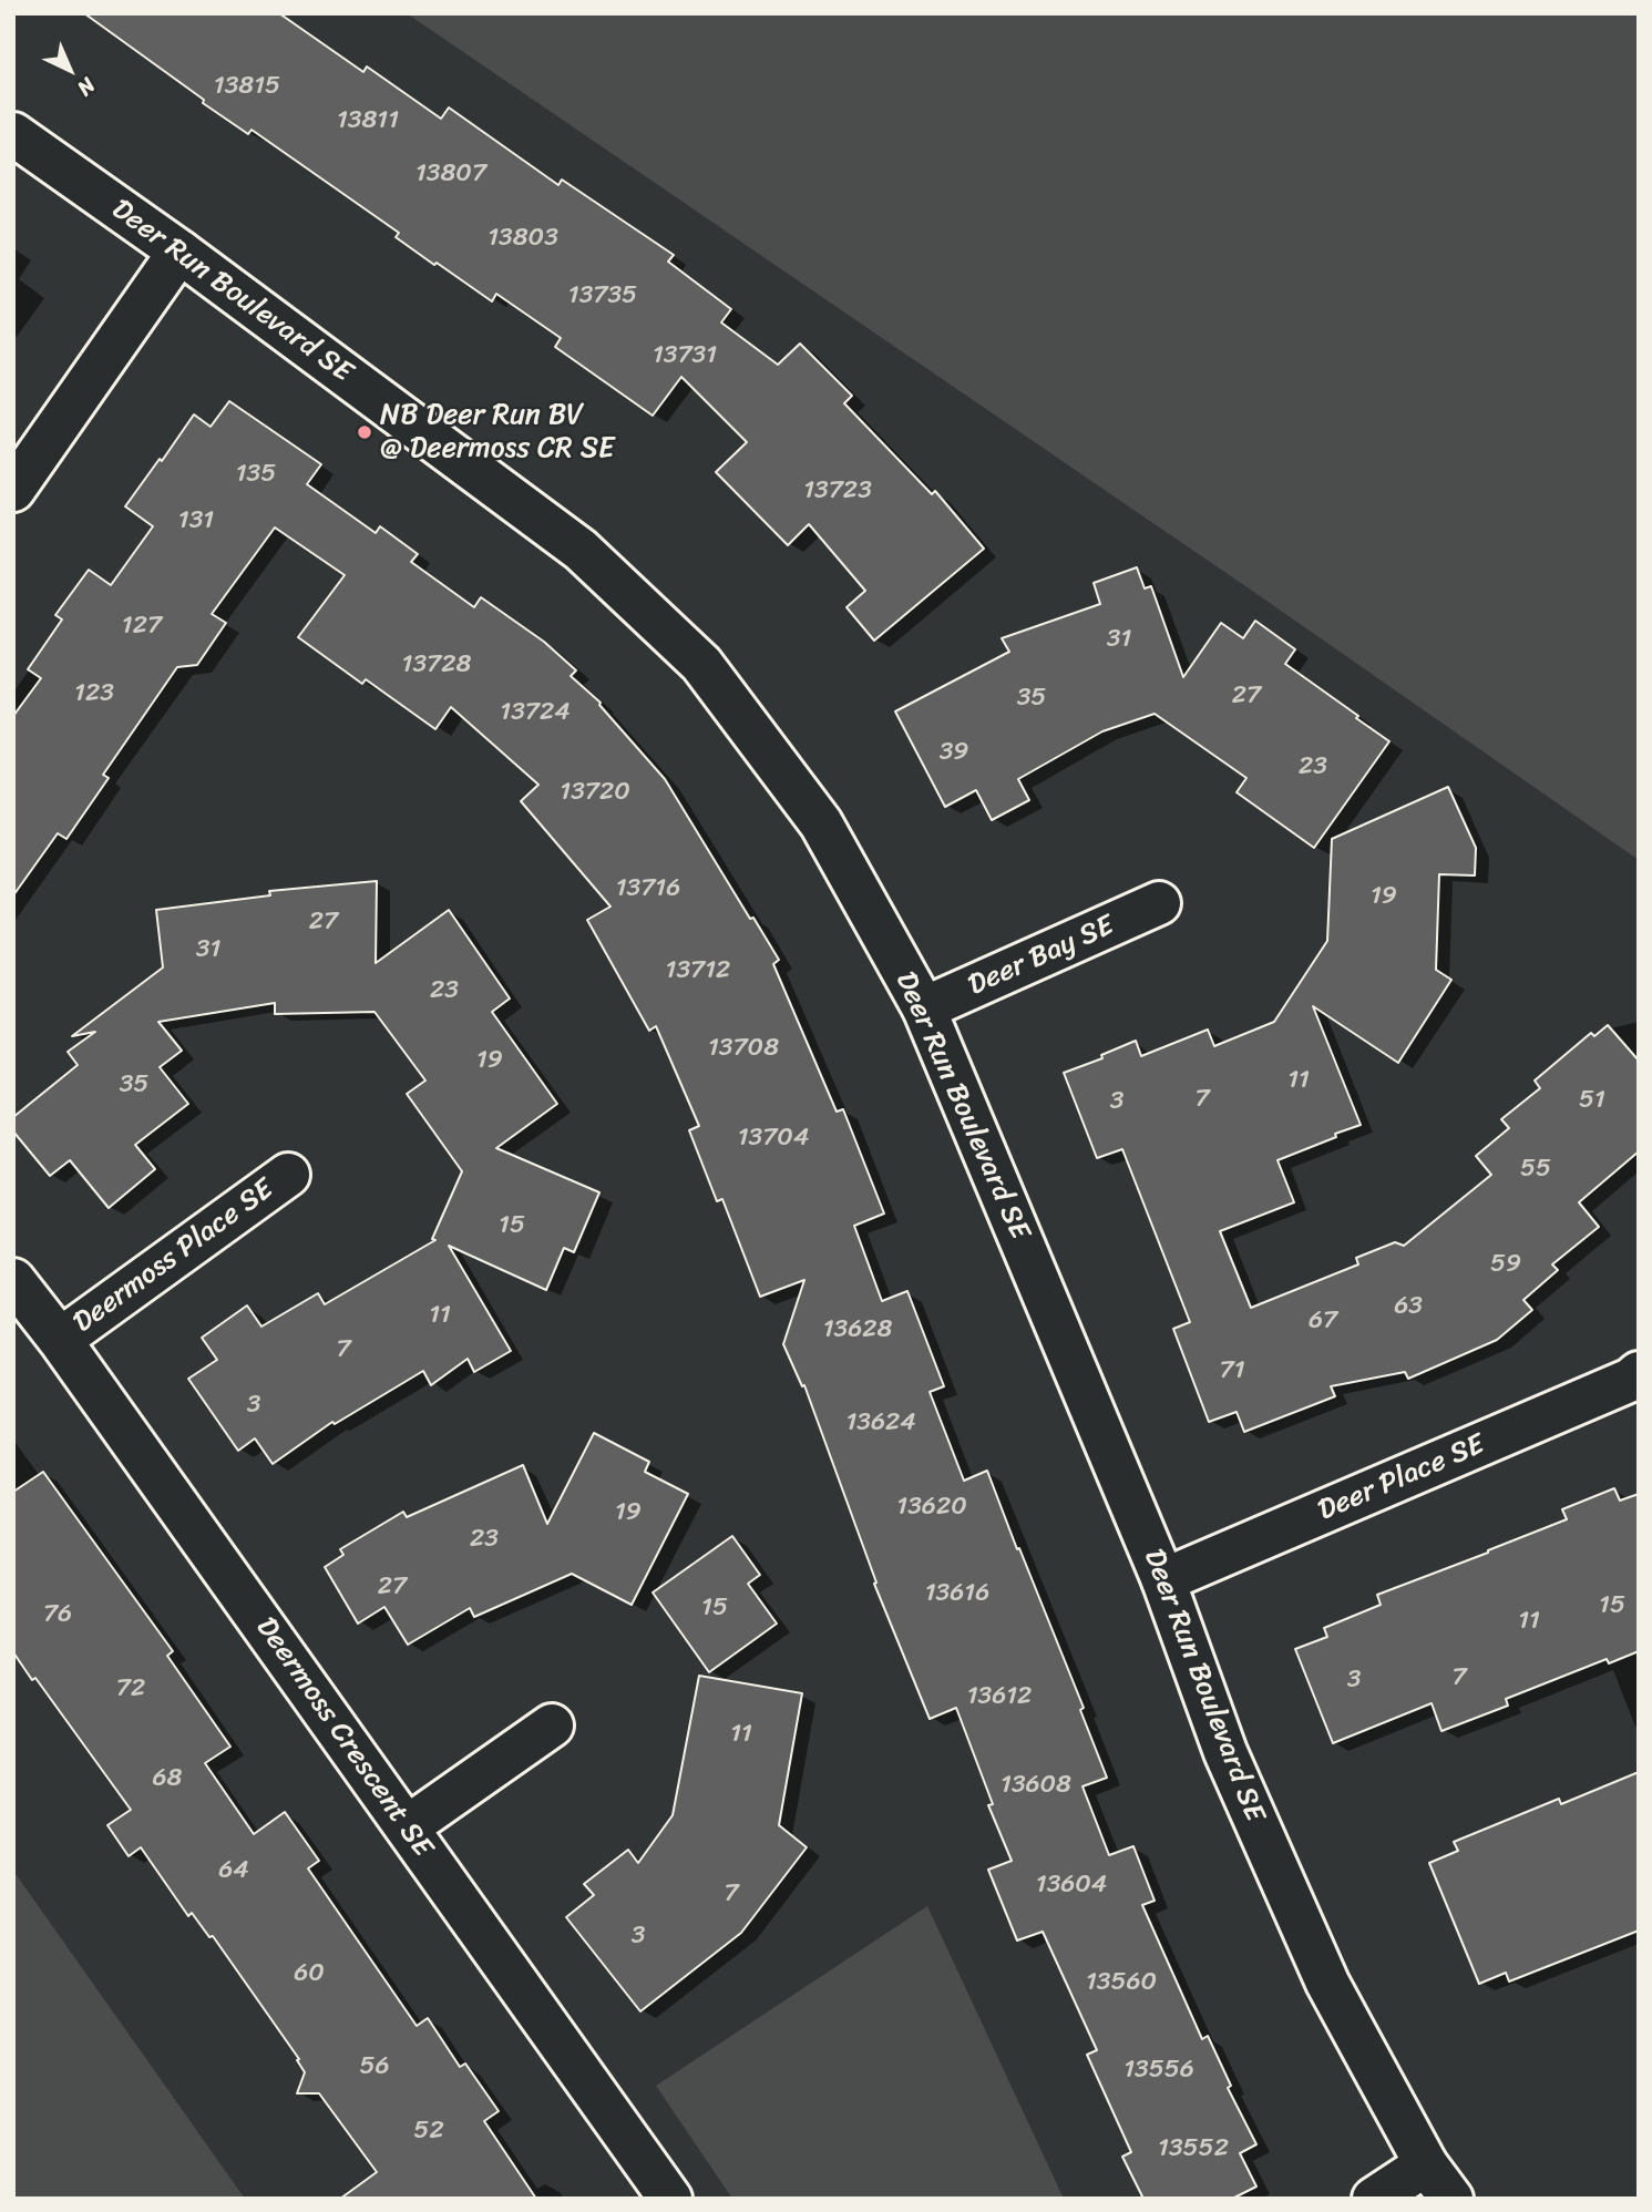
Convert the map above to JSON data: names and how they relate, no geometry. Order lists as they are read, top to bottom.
{
  "streets": {
    "street": [
      "Deer Run Boulevard SE",
      "Deer Bay SE",
      "Deermoss Place SE",
      "Deer Place SE",
      "Deermoss Crescent SE"
    ]
  },
  "crossings": [
    ["Deer Run Boulevard SE", "Deer Bay SE"],
    ["Deer Run Boulevard SE", "Deer Place SE"],
    ["Deermoss Place SE", "Deermoss Crescent SE"]
  ],
  "places": ["NB Deer Run BV @ Deermoss CR SE"],
  "house_numbers": [
    "13815",
    "13811",
    "13807",
    "13803",
    "13735",
    "13731",
    "135",
    "13723",
    "131",
    "127",
    "31",
    "13728",
    "123",
    "27",
    "35",
    "13724",
    "39",
    "23",
    "13720",
    "13716",
    "19",
    "27",
    "31",
    "13712",
    "23",
    "13708",
    "19",
    "11",
    "35",
    "7",
    "51",
    "3",
    "13704",
    "55",
    "15",
    "59",
    "63",
    "11",
    "67",
    "13628",
    "7",
    "71",
    "3",
    "13624",
    "13620",
    "19",
    "23",
    "27",
    "13616",
    "15",
    "15",
    "76",
    "11",
    "7",
    "3",
    "72",
    "13612",
    "11",
    "68",
    "13608",
    "64",
    "13604",
    "7",
    "3",
    "60",
    "13560",
    "56",
    "13556",
    "52",
    "13552"
  ],
  "north": "bottom right"
}
